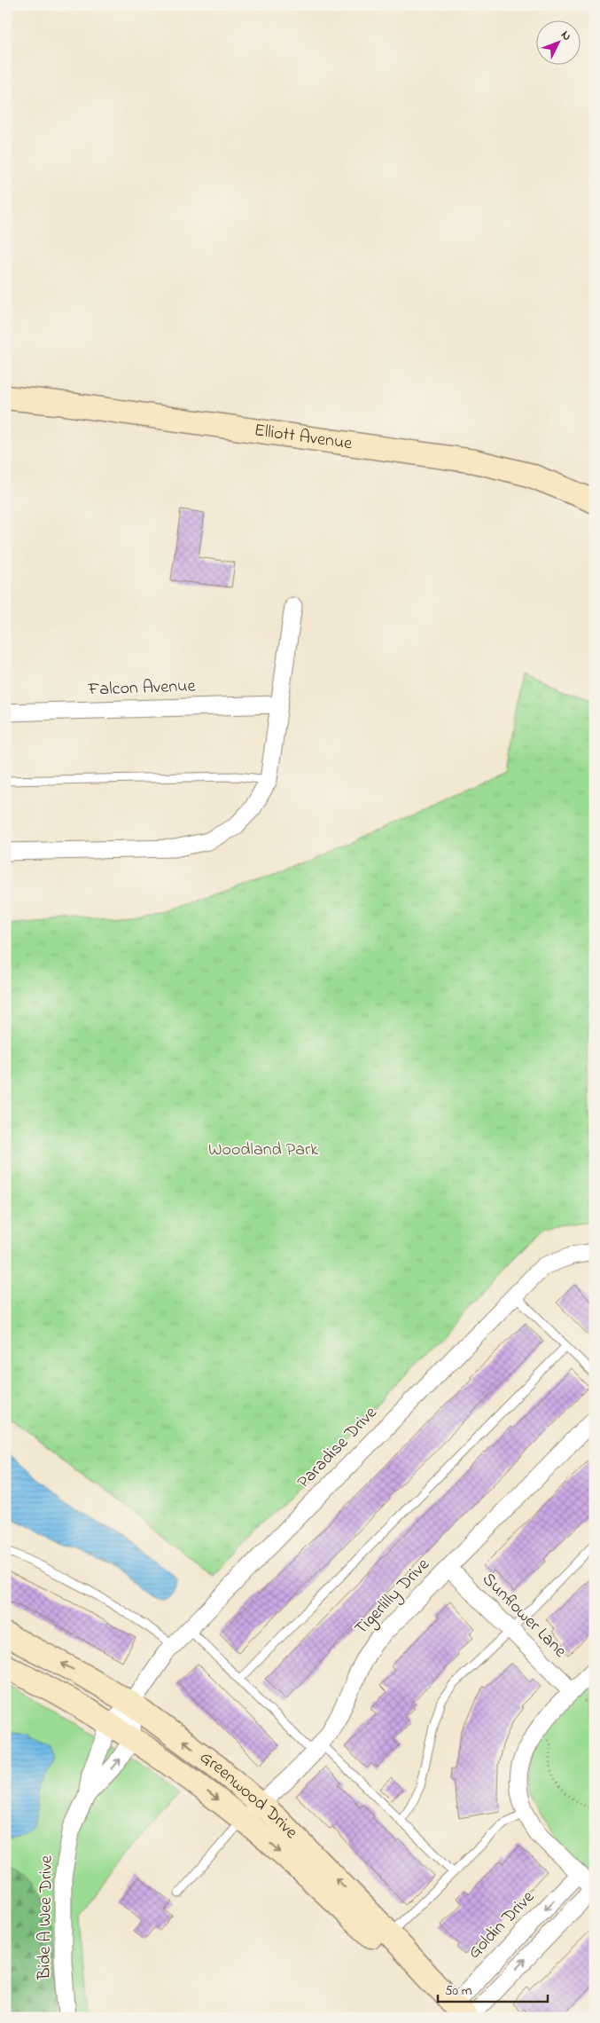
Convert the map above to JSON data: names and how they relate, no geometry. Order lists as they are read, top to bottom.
{
  "streets": {
    "street": [
      "Elliott Avenue",
      "Falcon Avenue",
      "Paradise Drive",
      "Tigerlilly Drive",
      "Sunflower Lane",
      "Greenwood Drive",
      "Bide A Wee Drive",
      "Goldin Drive"
    ]
  },
  "crossings": [
    ["Paradise Drive", "Greenwood Drive"],
    ["Paradise Drive", "Bide A Wee Drive"],
    ["Tigerlilly Drive", "Sunflower Lane"],
    ["Tigerlilly Drive", "Greenwood Drive"],
    ["Greenwood Drive", "Bide A Wee Drive"],
    ["Greenwood Drive", "Goldin Drive"]
  ],
  "parks": ["Woodland Park"],
  "scale_bar": "50 m",
  "north": "top right"
}
